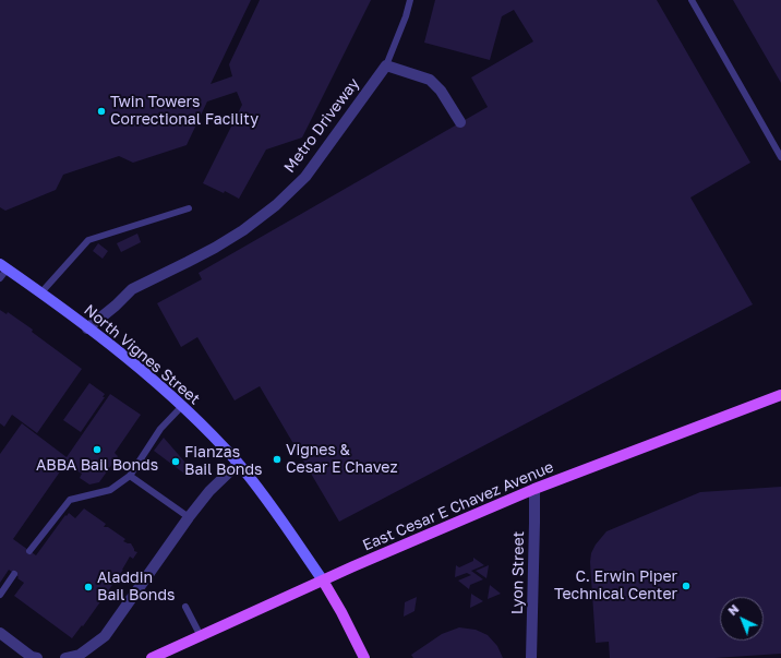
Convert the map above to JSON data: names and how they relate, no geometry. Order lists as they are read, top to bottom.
{
  "streets": {
    "main road": ["North Vignes Street", "East Cesar E Chavez Avenue"],
    "street": ["Metro Driveway", "Lyon Street"]
  },
  "crossings": [
    ["Metro Driveway", "North Vignes Street"],
    ["North Vignes Street", "East Cesar E Chavez Avenue"],
    ["East Cesar E Chavez Avenue", "Lyon Street"]
  ],
  "places": [
    "Twin Towers Correctional Facility",
    "ABBA Bail Bonds",
    "Vignes & Cesar E Chavez",
    "Fianzas Bail Bonds",
    "C. Erwin Piper Technical Center",
    "Aladdin Bail Bonds"
  ],
  "north": "top left"
}
